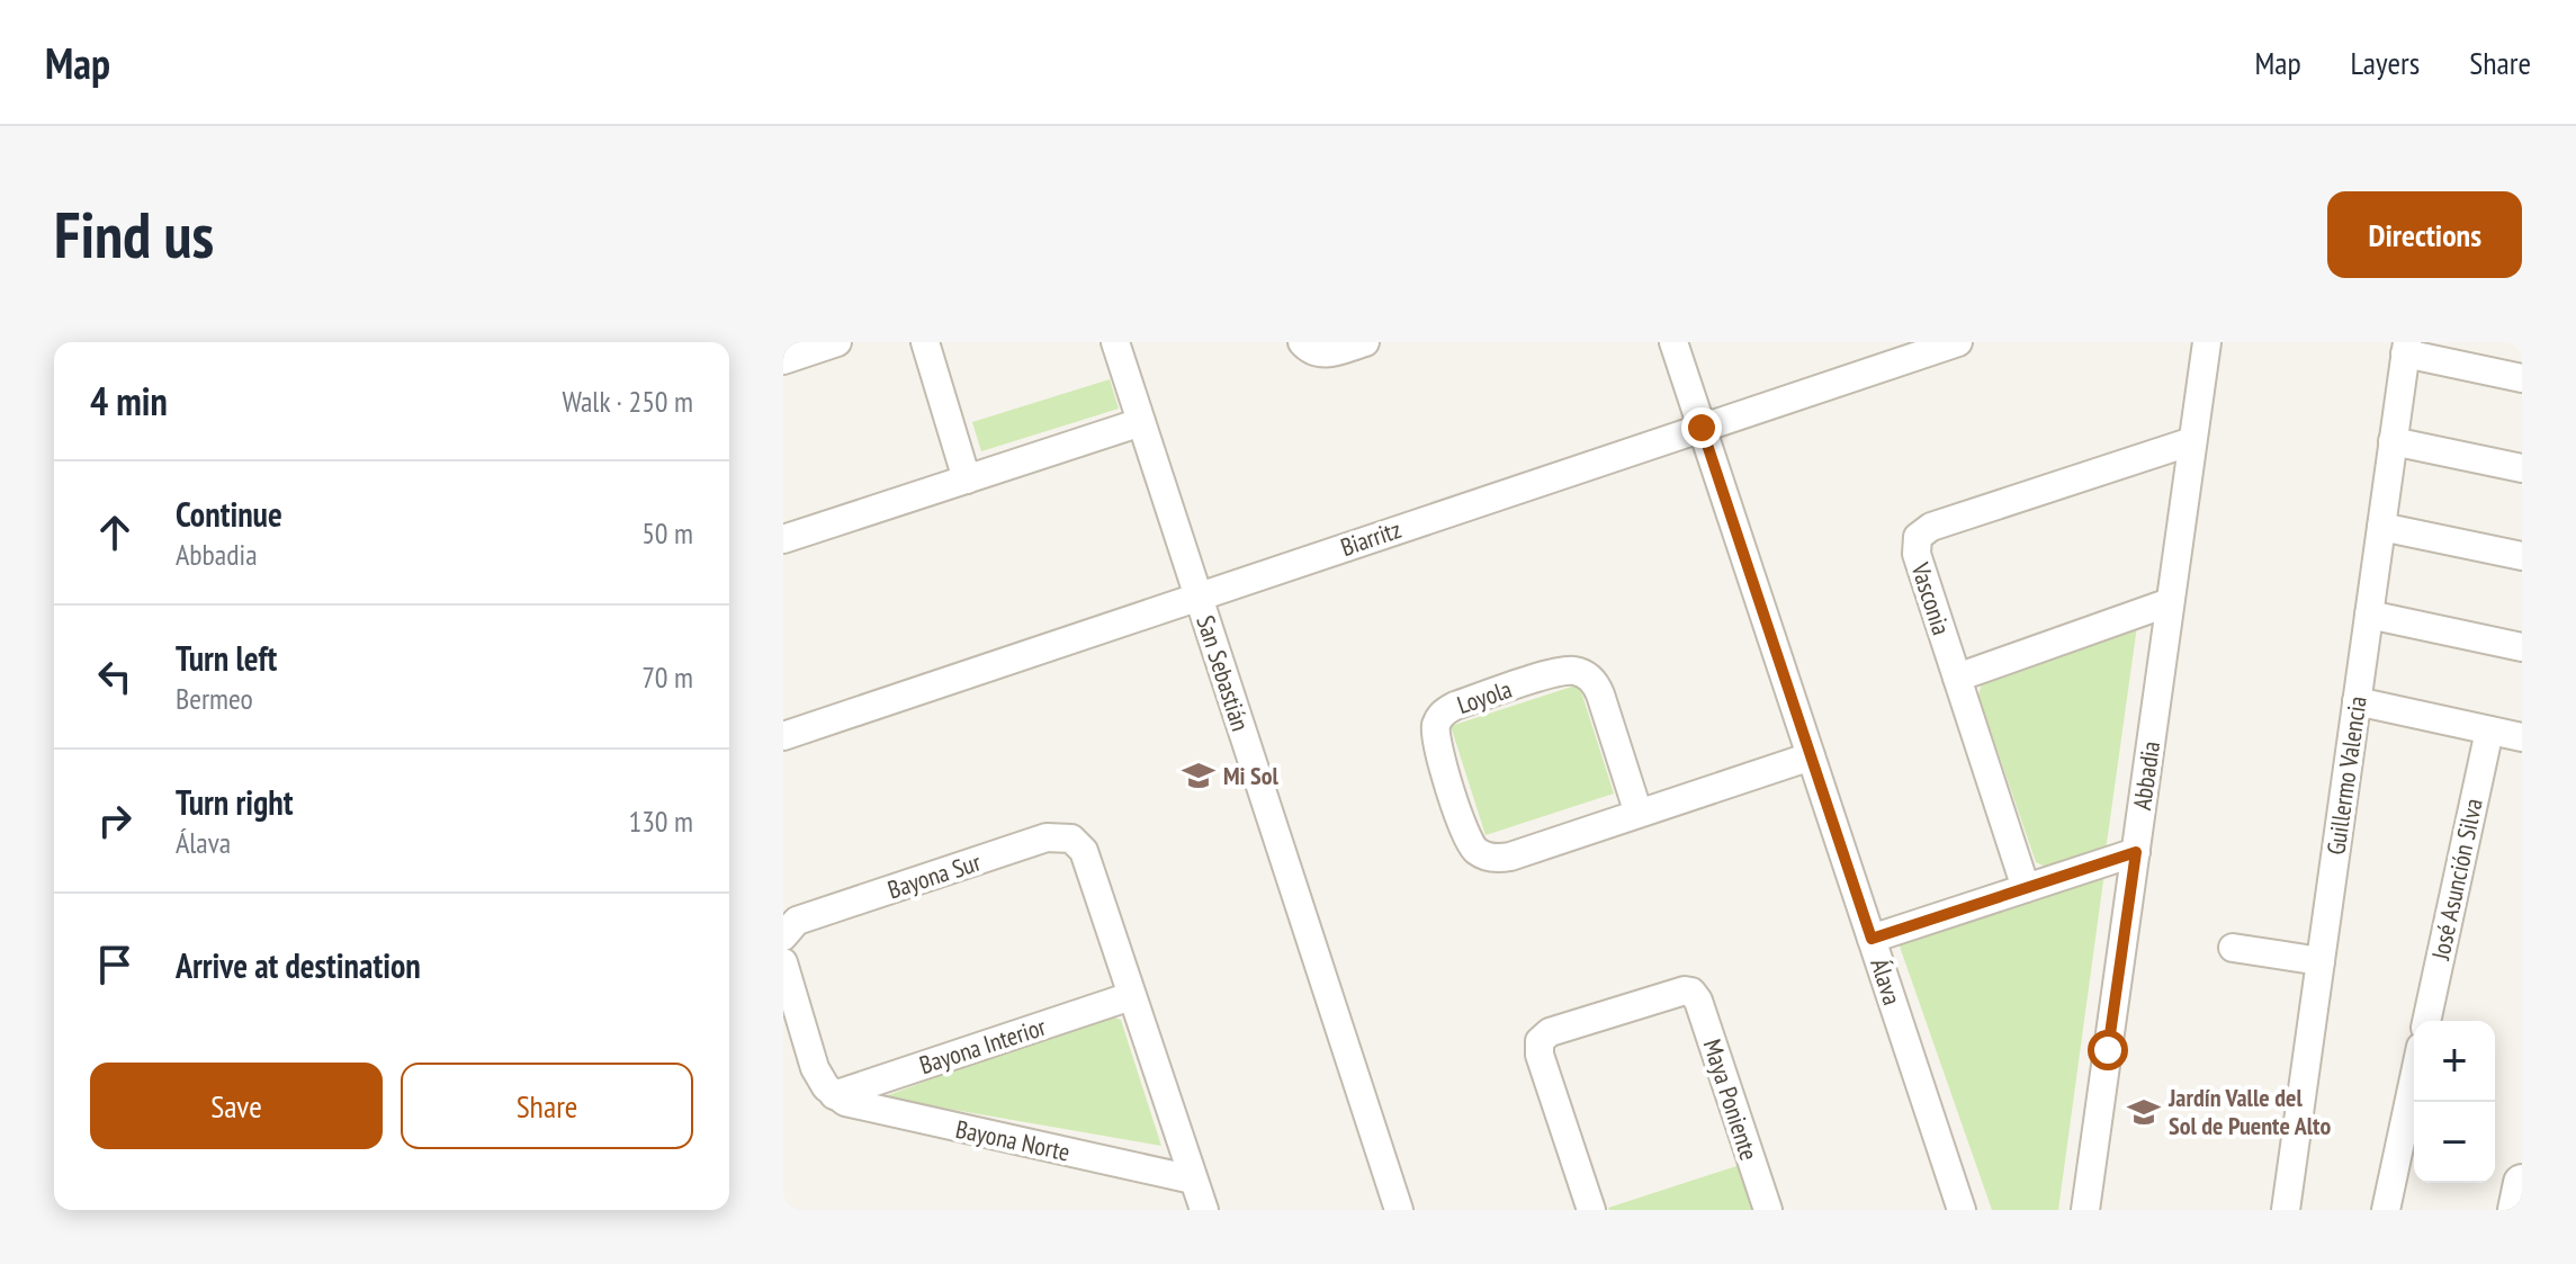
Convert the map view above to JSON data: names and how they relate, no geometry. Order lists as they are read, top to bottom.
{
  "streets": {
    "street": [
      "Biarritz",
      "Vasconia",
      "San Sebastián",
      "Loyola",
      "Abbadia",
      "Guillermo Valencia",
      "Bayona Sur",
      "José Asunción Silva",
      "Álava",
      "Bayona Interior",
      "Maya Poniente",
      "Bayona Norte"
    ]
  },
  "crossings": [
    ["Biarritz", "San Sebastián"],
    ["Biarritz", "Álava"],
    ["Vasconia", "Abbadia"],
    ["Loyola", "Álava"],
    ["Bayona Sur", "Bayona Interior"],
    ["Bayona Interior", "Bayona Norte"]
  ],
  "places": {
    "school or university": ["Mi Sol", "Jardín Valle del Sol de Puente Alto"]
  },
  "page": {
    "header": "Map",
    "nav": ["Map", "Layers", "Share"],
    "buttons": [
      "Directions",
      ["Save", "Share"]
    ],
    "title": "Find us",
    "heading": ["4 min", "Walk · 250 m"],
    "list": [
      ["Continue", "Abbadia", "50 m"],
      ["Turn left", "Bermeo", "70 m"],
      ["Turn right", "Álava", "130 m"],
      "Arrive at destination"
    ],
    "map_buttons": ["+", "−"]
  }
}
